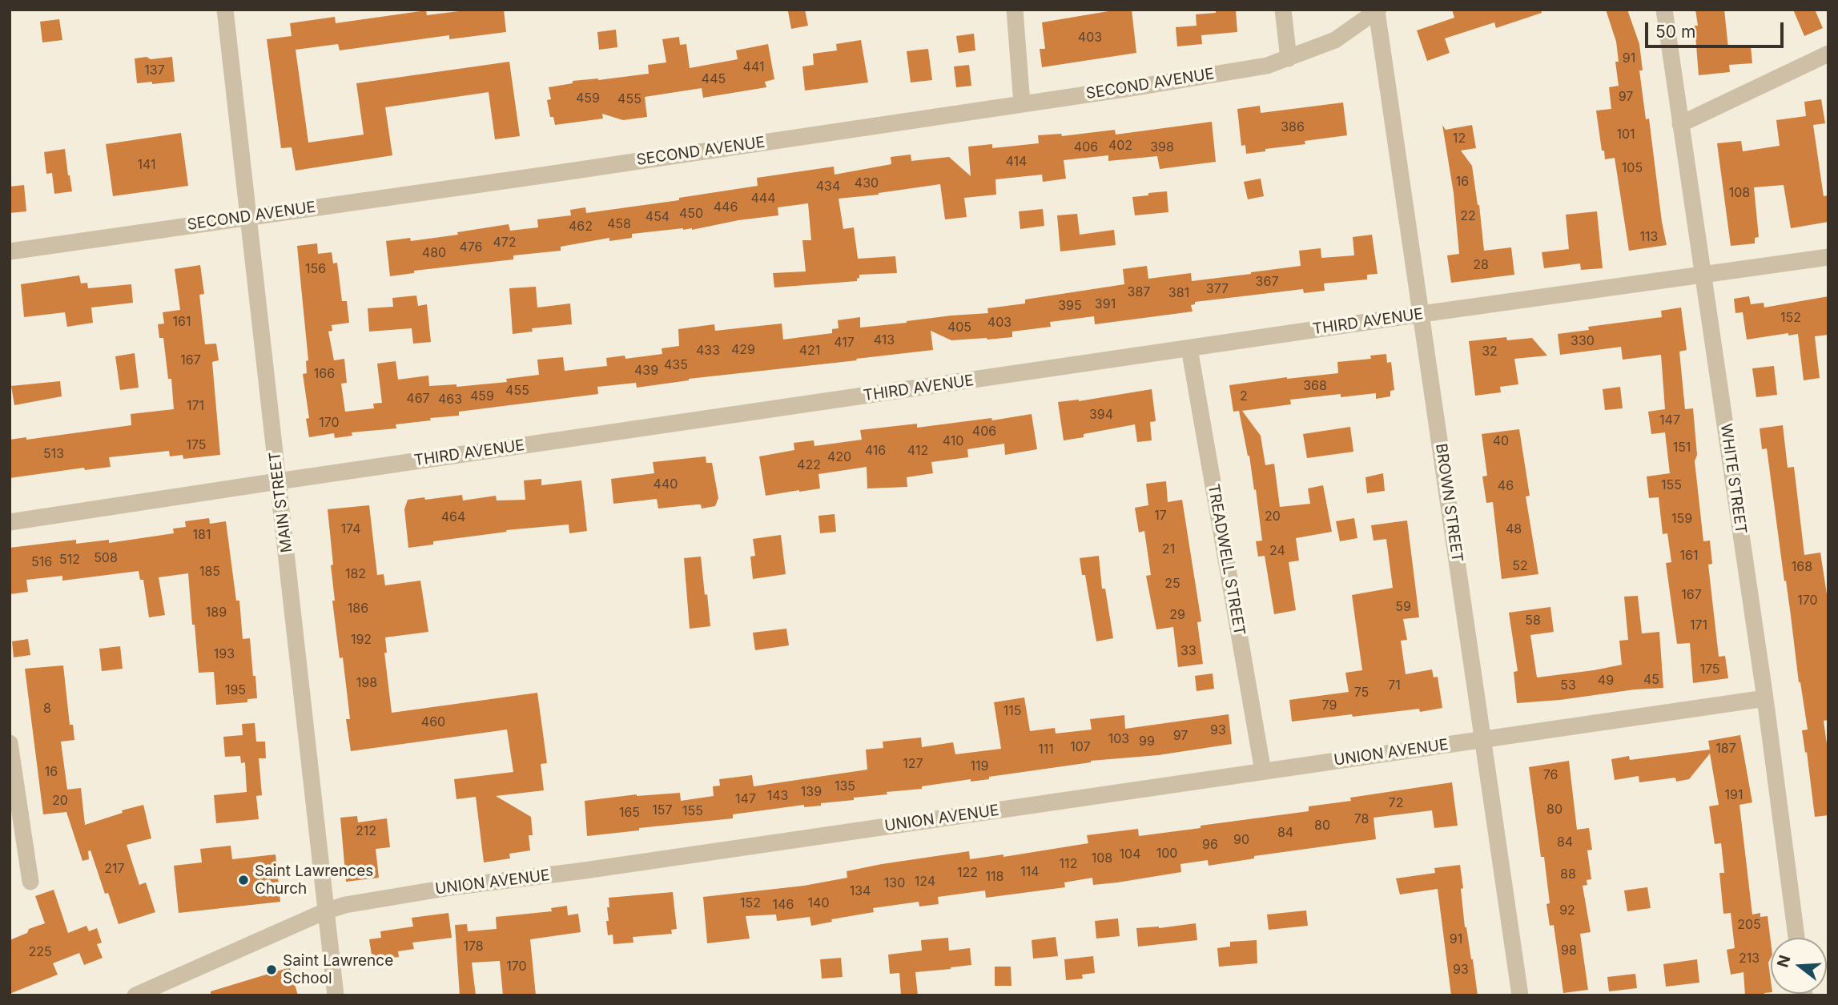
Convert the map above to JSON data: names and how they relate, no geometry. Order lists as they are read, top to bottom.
{
  "streets": {
    "street": [
      "SECOND AVENUE",
      "THIRD AVENUE",
      "WHITE STREET",
      "MAIN STREET",
      "BROWN STREET",
      "TREADWELL STREET",
      "UNION AVENUE"
    ]
  },
  "crossings": [
    ["SECOND AVENUE", "MAIN STREET"],
    ["SECOND AVENUE", "BROWN STREET"],
    ["THIRD AVENUE", "WHITE STREET"],
    ["THIRD AVENUE", "MAIN STREET"],
    ["THIRD AVENUE", "BROWN STREET"],
    ["THIRD AVENUE", "TREADWELL STREET"],
    ["WHITE STREET", "UNION AVENUE"],
    ["MAIN STREET", "UNION AVENUE"],
    ["BROWN STREET", "UNION AVENUE"],
    ["TREADWELL STREET", "UNION AVENUE"]
  ],
  "places": ["Saint Lawrences Church", "Saint Lawrence School"],
  "house_numbers": [
    "403",
    "91",
    "441",
    "137",
    "445",
    "97",
    "459",
    "455",
    "386",
    "101",
    "12",
    "402",
    "406",
    "398",
    "414",
    "141",
    "105",
    "16",
    "430",
    "434",
    "108",
    "444",
    "446",
    "450",
    "22",
    "454",
    "458",
    "462",
    "113",
    "472",
    "476",
    "480",
    "28",
    "156",
    "367",
    "377",
    "387",
    "381",
    "391",
    "395",
    "152",
    "161",
    "403",
    "405",
    "413",
    "330",
    "417",
    "429",
    "433",
    "421",
    "32",
    "167",
    "435",
    "439",
    "166",
    "368",
    "455",
    "459",
    "2",
    "467",
    "463",
    "171",
    "394",
    "147",
    "170",
    "406",
    "410",
    "40",
    "175",
    "151",
    "416",
    "412",
    "513",
    "420",
    "422",
    "440",
    "155",
    "46",
    "17",
    "20",
    "464",
    "159",
    "174",
    "48",
    "181",
    "21",
    "24",
    "161",
    "508",
    "512",
    "516",
    "52",
    "168",
    "185",
    "182",
    "25",
    "167",
    "170",
    "59",
    "186",
    "189",
    "29",
    "58",
    "171",
    "192",
    "33",
    "193",
    "175",
    "45",
    "49",
    "198",
    "71",
    "53",
    "195",
    "75",
    "79",
    "8",
    "115",
    "460",
    "93",
    "97",
    "103",
    "99",
    "107",
    "187",
    "111",
    "127",
    "119",
    "16",
    "76",
    "135",
    "139",
    "191",
    "143",
    "147",
    "20",
    "72",
    "80",
    "157",
    "155",
    "165",
    "78",
    "80",
    "212",
    "84",
    "90",
    "84",
    "96",
    "100",
    "104",
    "108",
    "112",
    "217",
    "114",
    "122",
    "88",
    "118",
    "124",
    "130",
    "134",
    "152",
    "140",
    "146",
    "92",
    "205",
    "91",
    "178",
    "98",
    "225",
    "213",
    "170",
    "93"
  ],
  "scale_bar": "50 m",
  "north": "left"
}
